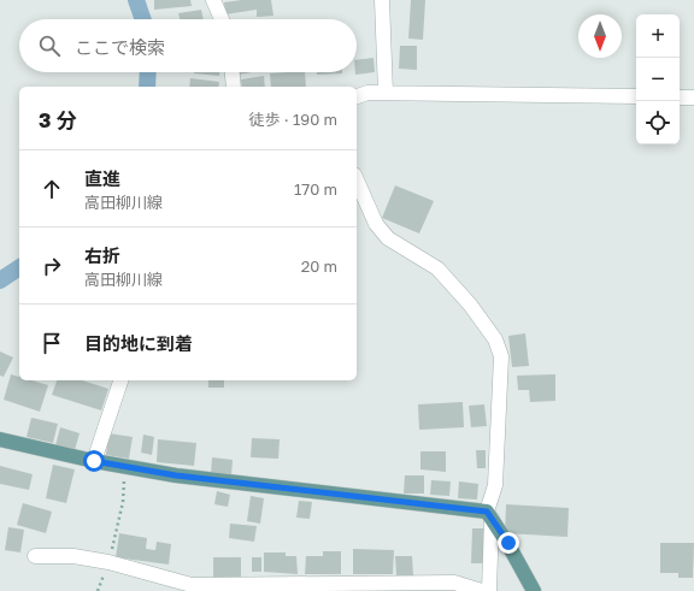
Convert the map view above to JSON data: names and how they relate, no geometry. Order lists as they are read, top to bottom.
{
  "north": "bottom",
  "page": {
    "map_buttons": ["+", "−"],
    "search": "ここで検索",
    "heading": ["3 分", "徒歩 · 190 m"],
    "list": [
      ["直進", "高田柳川線", "170 m"],
      ["右折", "高田柳川線", "20 m"],
      "目的地に到着"
    ]
  }
}
